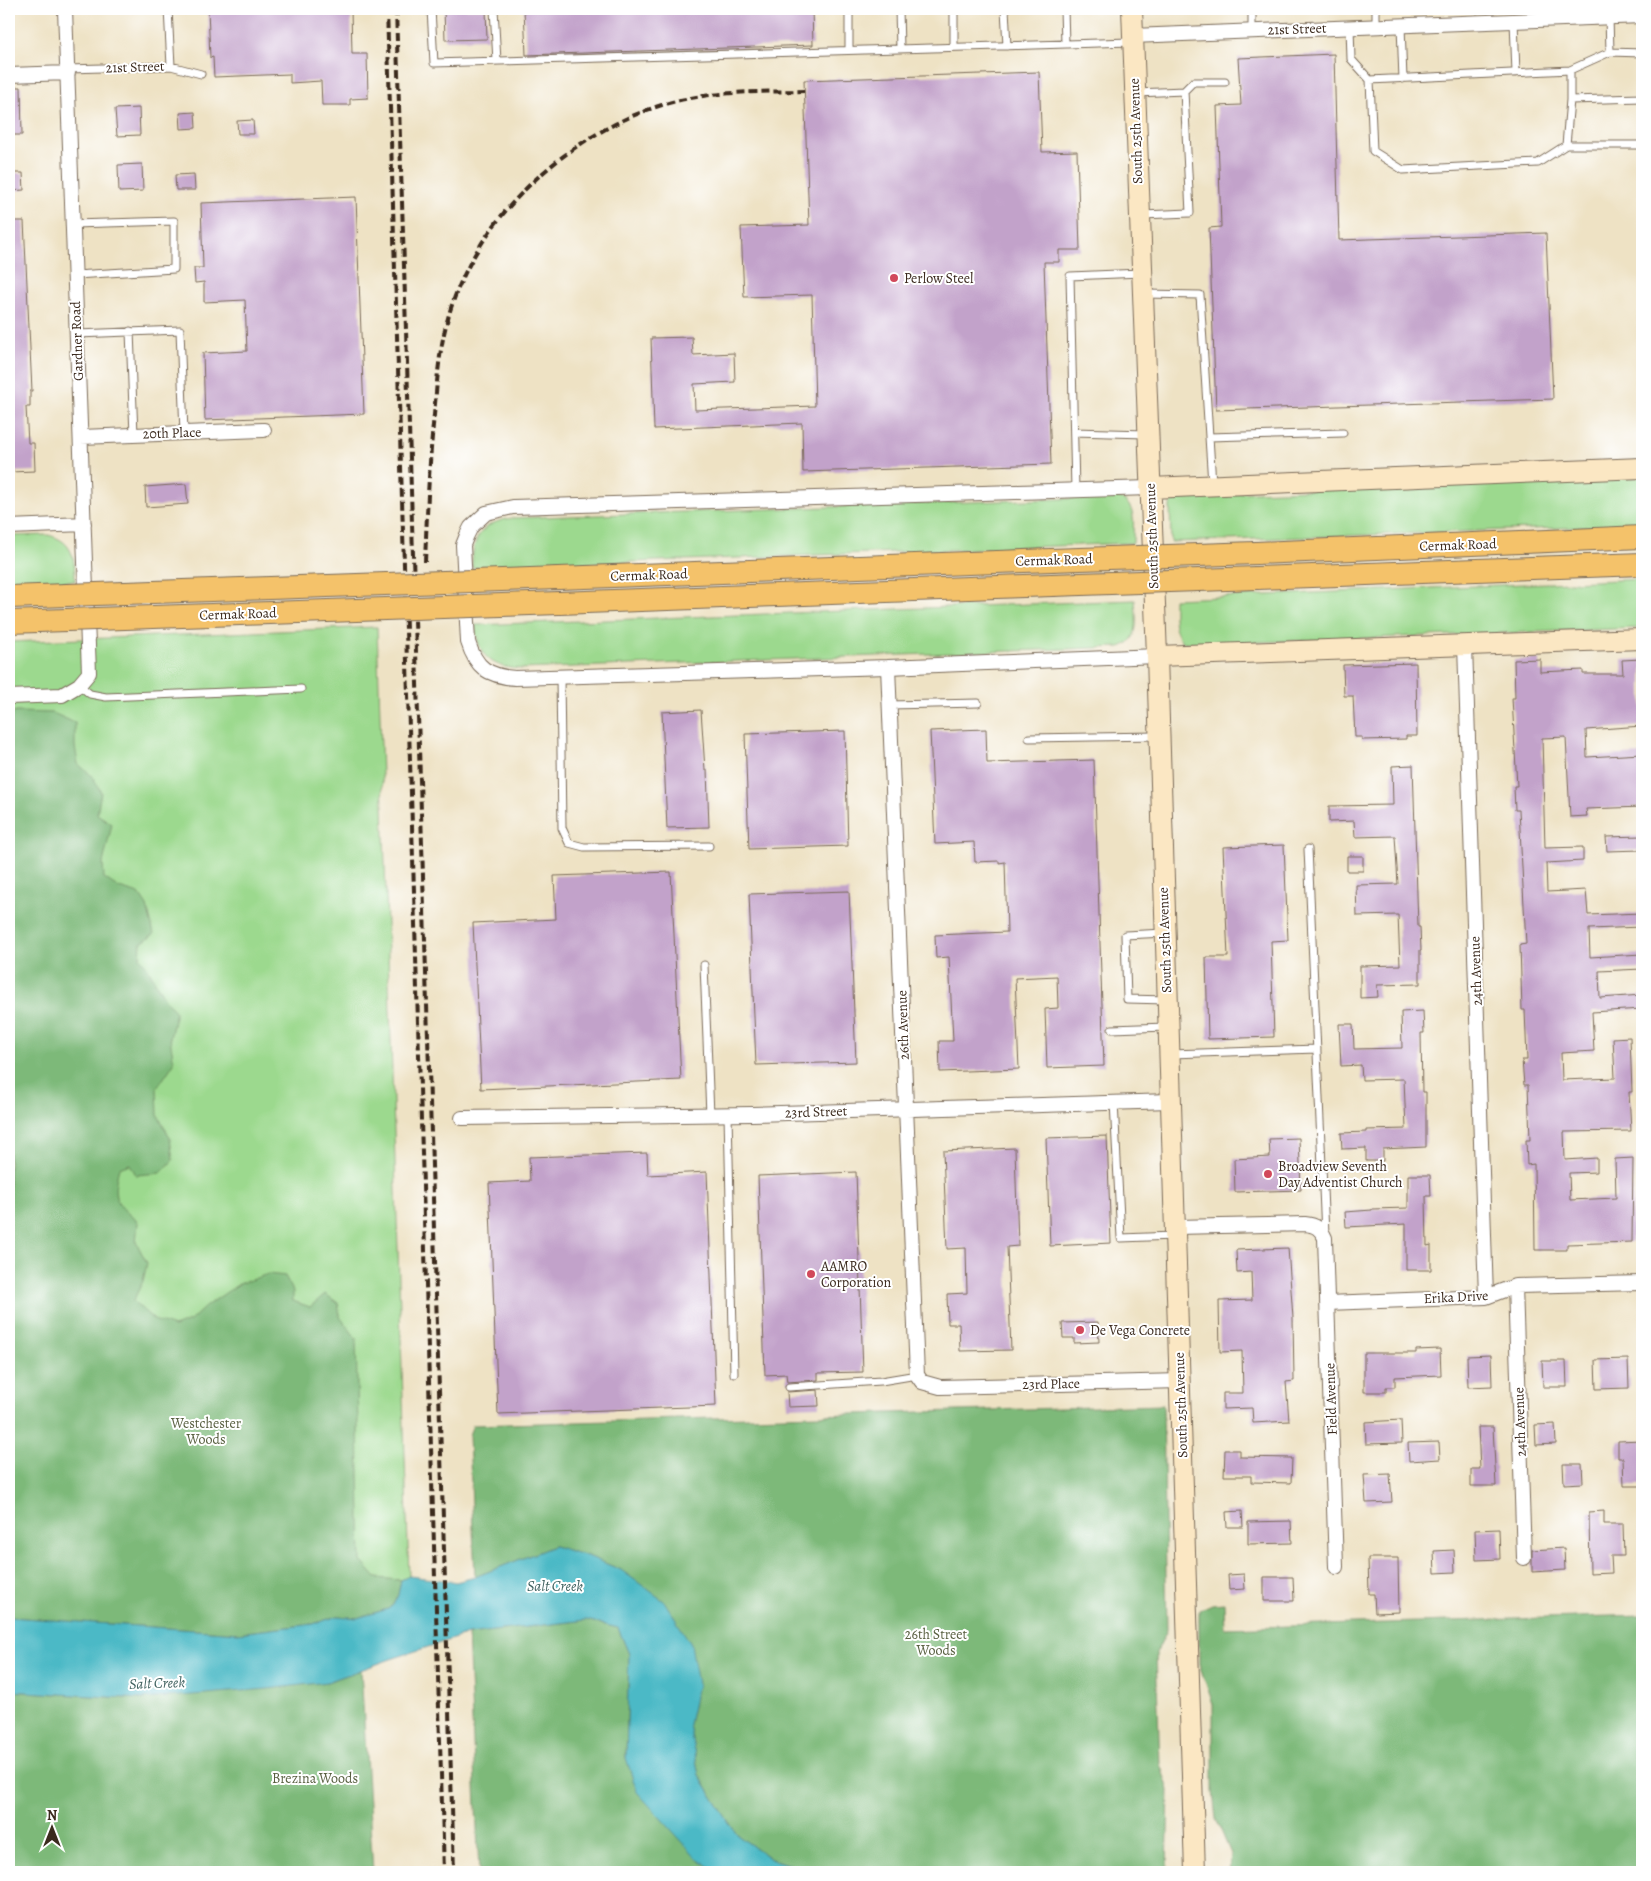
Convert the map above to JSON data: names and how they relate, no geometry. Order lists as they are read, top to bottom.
{
  "streets": {
    "main road": ["South 25th Avenue", "Cermak Road"],
    "street": [
      "21st Street",
      "Gardner Road",
      "20th Place",
      "24th Avenue",
      "26th Avenue",
      "23rd Street",
      "Erika Drive",
      "23rd Place",
      "Field Avenue"
    ]
  },
  "crossings": [
    ["21st Street", "South 25th Avenue"],
    ["21st Street", "Gardner Road"],
    ["South 25th Avenue", "23rd Street"],
    ["South 25th Avenue", "23rd Place"],
    ["Gardner Road", "20th Place"],
    ["24th Avenue", "Erika Drive"],
    ["26th Avenue", "23rd Street"],
    ["26th Avenue", "23rd Place"],
    ["Erika Drive", "Field Avenue"]
  ],
  "water": ["Salt Creek"],
  "parks": ["Westchester Woods", "26th Street Woods", "Brezina Woods"],
  "places": [
    "Perlow Steel",
    "Broadview Seventh Day Adventist Church",
    "AAMRO Corporation",
    "De Vega Concrete"
  ],
  "north": "top"
}
